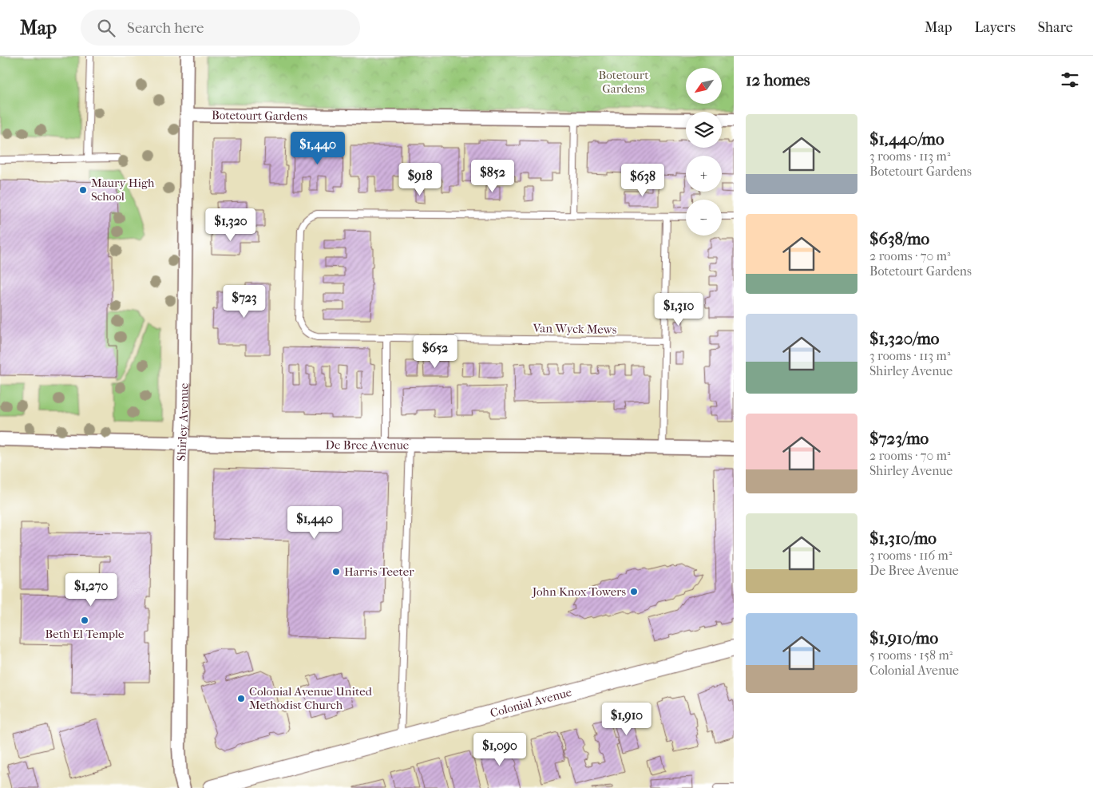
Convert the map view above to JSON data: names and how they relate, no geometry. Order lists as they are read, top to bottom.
{
  "streets": {
    "street": [
      "Botetourt Gardens",
      "Shirley Avenue",
      "De Bree Avenue",
      "Colonial Avenue"
    ],
    "lane": ["Van Wyck Mews"]
  },
  "crossings": [
    ["Botetourt Gardens", "Shirley Avenue"],
    ["Shirley Avenue", "De Bree Avenue"]
  ],
  "parks": ["Botetourt Gardens"],
  "places": [
    "Maury High School",
    "Harris Teeter",
    "John Knox Towers",
    "Beth El Temple",
    "Colonial Avenue United Methodist Church"
  ],
  "north": "bottom left",
  "page": {
    "header": "Map",
    "search": "Search here",
    "nav": ["Map", "Layers", "Share"],
    "heading": "12 homes",
    "map_buttons": ["+", "−"],
    "list": [
      {
        "name": "$1,440/mo",
        "note": "3 rooms · 113 m² · Botetourt Gardens"
      },
      {
        "name": "$638/mo",
        "note": "2 rooms · 70 m² · Botetourt Gardens"
      },
      {
        "name": "$1,320/mo",
        "note": "3 rooms · 113 m² · Shirley Avenue"
      },
      {
        "name": "$723/mo",
        "note": "2 rooms · 70 m² · Shirley Avenue"
      },
      {
        "name": "$1,310/mo",
        "note": "3 rooms · 116 m² · De Bree Avenue"
      },
      {
        "name": "$1,910/mo",
        "note": "5 rooms · 158 m² · Colonial Avenue"
      }
    ],
    "price": [
      "$1,440",
      "$852",
      "$918",
      "$638",
      "$1,320",
      "$723",
      "$1,310",
      "$652",
      "$1,440",
      "$1,270",
      "$1,910",
      "$1,090"
    ]
  }
}
